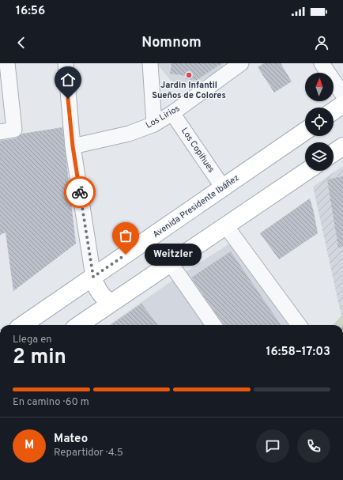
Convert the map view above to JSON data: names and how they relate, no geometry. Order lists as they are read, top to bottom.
{
  "streets": {
    "main road": ["Avenida Presidente Ibáñez"],
    "street": ["Los Lirios", "Los Copihues"]
  },
  "crossings": [
    ["Los Lirios", "Los Copihues"],
    ["Los Copihues", "Avenida Presidente Ibáñez"]
  ],
  "places": ["Jardin Infantil Sueños de Colores", "Weitzler"],
  "north": "top",
  "page": {
    "status": "16:56",
    "header": "Nomnom",
    "bubble": "Weitzler",
    "heading": ["2 min", "Llega en", "16:58–17:03"],
    "panel": ["Mateo", "Repartidor · 4.5"],
    "bar": "En camino · 60 m",
    "round": "M"
  }
}
